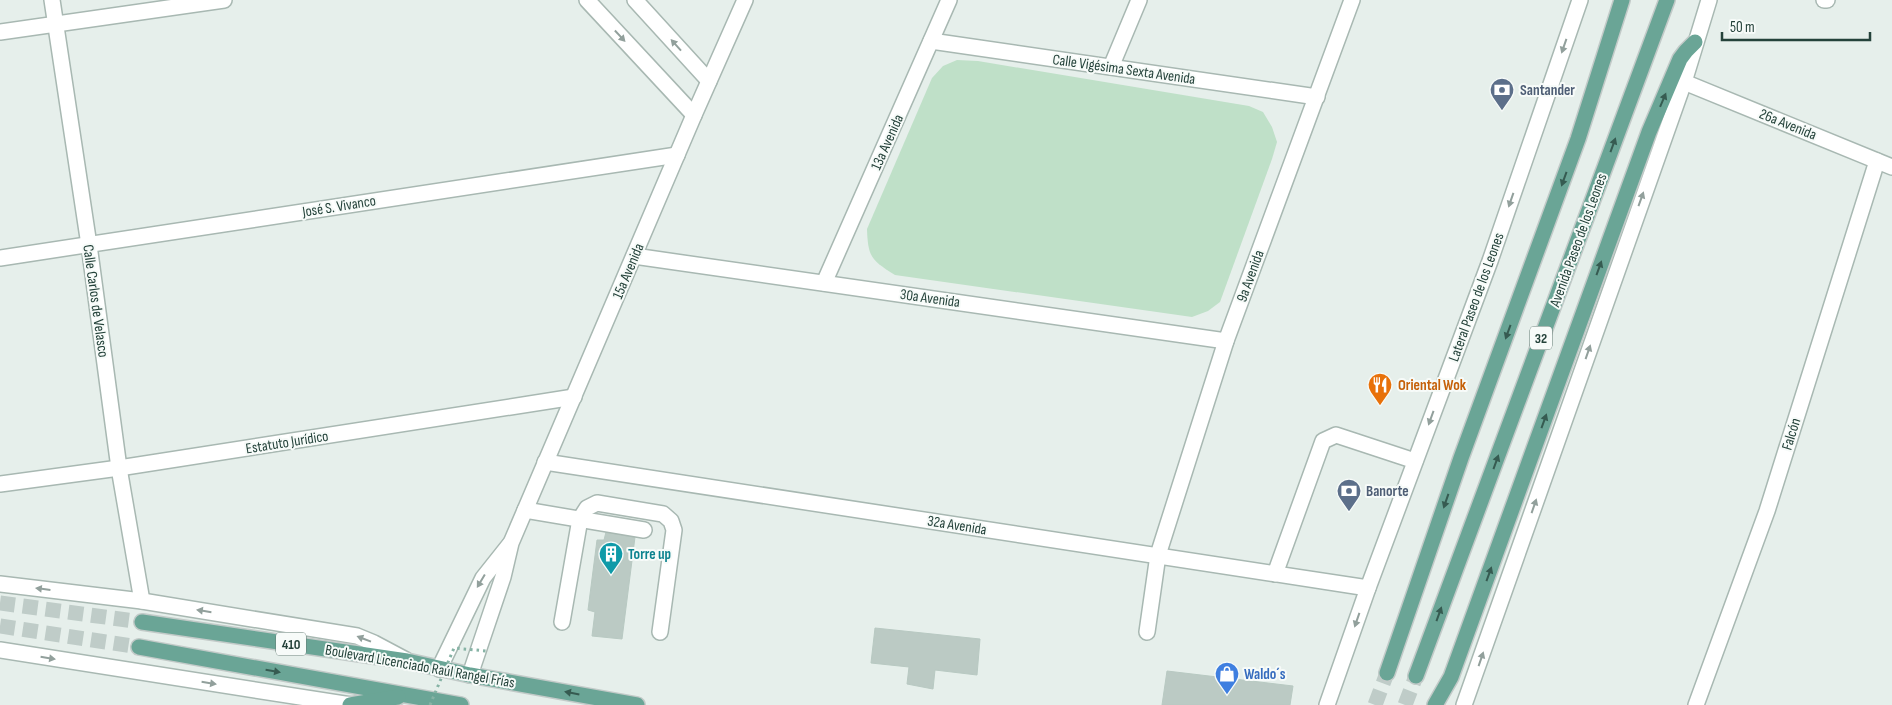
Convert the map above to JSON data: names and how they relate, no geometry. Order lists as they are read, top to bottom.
{
  "streets": {
    "main road": [
      "Avenida Paseo de los Leones",
      "32",
      "410",
      "Boulevard Licenciado Raúl Rangel Frías"
    ],
    "street": [
      "Calle Vigésima Sexta Avenida",
      "26a Avenida",
      "13a Avenida",
      "José S. Vivanco",
      "15a Avenida",
      "9a Avenida",
      "Lateral Paseo de los Leones",
      "30a Avenida",
      "Calle Carlos de Velasco",
      "Falcón",
      "Estatuto Jurídico",
      "32a Avenida"
    ]
  },
  "crossings": [
    ["Calle Vigésima Sexta Avenida", "13a Avenida"],
    ["Calle Vigésima Sexta Avenida", "9a Avenida"],
    ["26a Avenida", "Falcón"],
    ["13a Avenida", "30a Avenida"],
    ["José S. Vivanco", "15a Avenida"],
    ["José S. Vivanco", "Calle Carlos de Velasco"],
    ["15a Avenida", "30a Avenida"],
    ["15a Avenida", "Estatuto Jurídico"],
    ["15a Avenida", "32a Avenida"],
    ["15a Avenida", "Boulevard Licenciado Raúl Rangel Frías"],
    ["9a Avenida", "30a Avenida"],
    ["9a Avenida", "32a Avenida"],
    ["Lateral Paseo de los Leones", "32a Avenida"],
    ["Calle Carlos de Velasco", "Estatuto Jurídico"]
  ],
  "places": {
    "bank": ["Santander", "Banorte"],
    "restaurant": ["Oriental Wok"],
    "building": ["Torre up"],
    "shop": ["Waldo´s"]
  },
  "scale_bar": "50 m"
}
